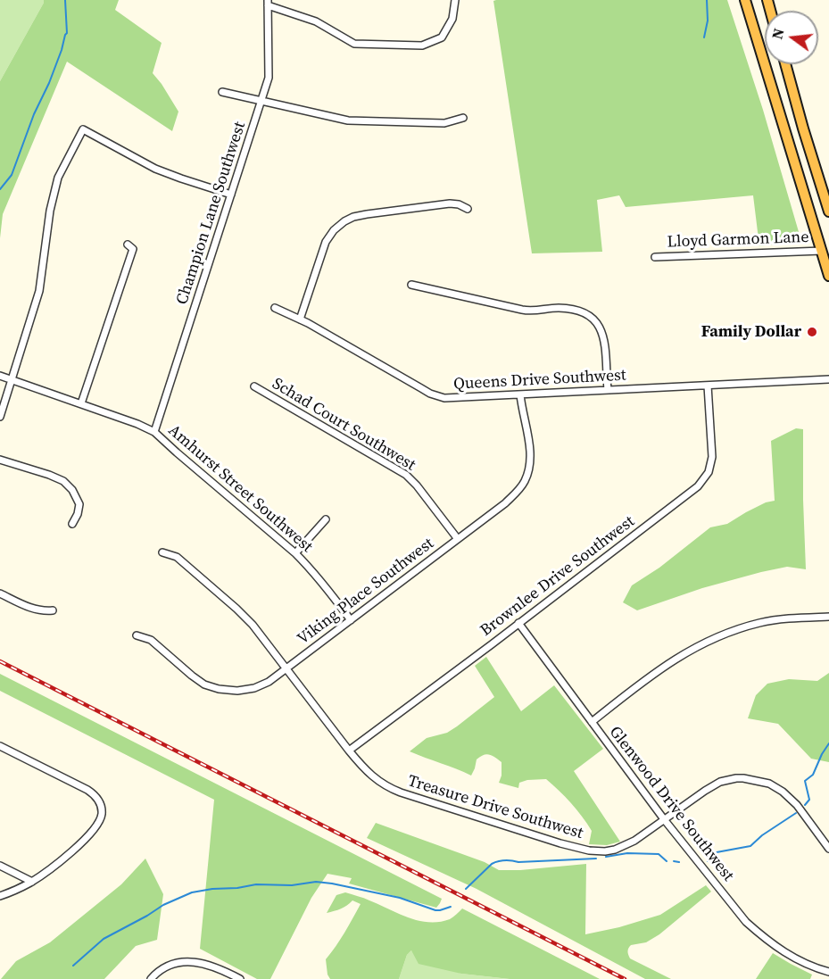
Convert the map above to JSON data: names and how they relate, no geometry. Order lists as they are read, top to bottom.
{
  "streets": {
    "street": [
      "Champion Lane Southwest",
      "Lloyd Garmon Lane",
      "Queens Drive Southwest",
      "Schad Court Southwest",
      "Amhurst Street Southwest",
      "Brownlee Drive Southwest",
      "Viking Place Southwest",
      "Glenwood Drive Southwest",
      "Treasure Drive Southwest"
    ]
  },
  "crossings": [
    ["Champion Lane Southwest", "Amhurst Street Southwest"],
    ["Queens Drive Southwest", "Brownlee Drive Southwest"],
    ["Queens Drive Southwest", "Viking Place Southwest"],
    ["Schad Court Southwest", "Viking Place Southwest"],
    ["Amhurst Street Southwest", "Viking Place Southwest"],
    ["Brownlee Drive Southwest", "Glenwood Drive Southwest"],
    ["Brownlee Drive Southwest", "Treasure Drive Southwest"],
    ["Viking Place Southwest", "Treasure Drive Southwest"],
    ["Glenwood Drive Southwest", "Treasure Drive Southwest"]
  ],
  "places": ["Family Dollar"],
  "north": "left"
}
